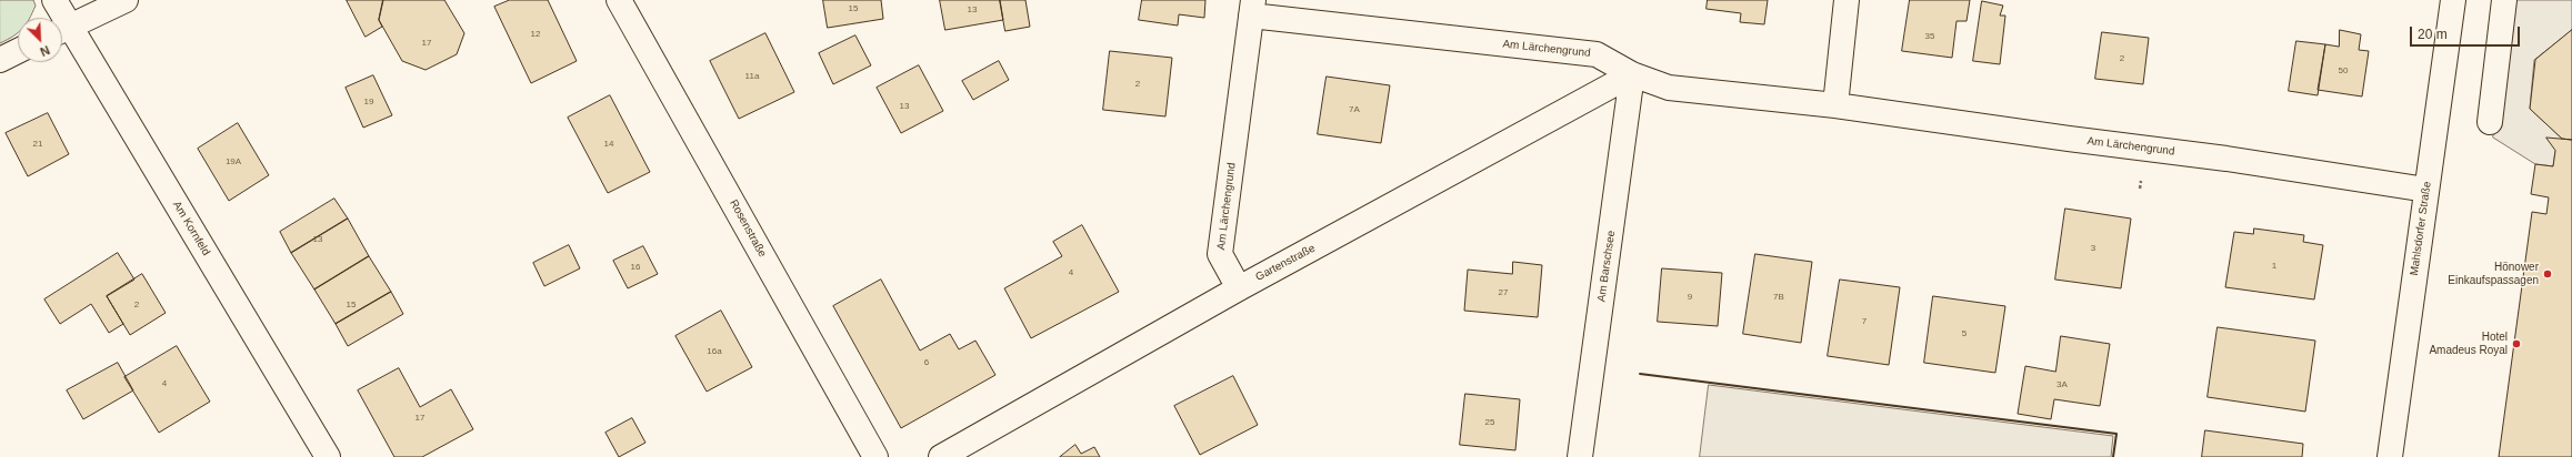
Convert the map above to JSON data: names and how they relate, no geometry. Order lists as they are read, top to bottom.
{
  "streets": {
    "street": [
      "Am Lärchengrund",
      "Am Kornfeld",
      "Rosenstraße",
      "Mahlsdorfer Straße",
      "Gartenstraße",
      "Am Barschsee"
    ]
  },
  "crossings": [
    ["Am Lärchengrund", "Mahlsdorfer Straße"],
    ["Am Lärchengrund", "Gartenstraße"],
    ["Am Lärchengrund", "Am Barschsee"],
    ["Gartenstraße", "Am Barschsee"]
  ],
  "places": ["Hönower Einkaufspassagen", "Hotel Amadeus Royal"],
  "house_numbers": [
    "15",
    "13",
    "12",
    "35",
    "17",
    "2",
    "50",
    "11a",
    "2",
    "19",
    "13",
    "7A",
    "21",
    "14",
    "19A",
    "13",
    "3",
    "1",
    "16",
    "4",
    "27",
    "9",
    "7B",
    "2",
    "15",
    "7",
    "5",
    "16a",
    "6",
    "4",
    "3A",
    "17",
    "25"
  ],
  "scale_bar": "20 m",
  "north": "bottom right"
}
